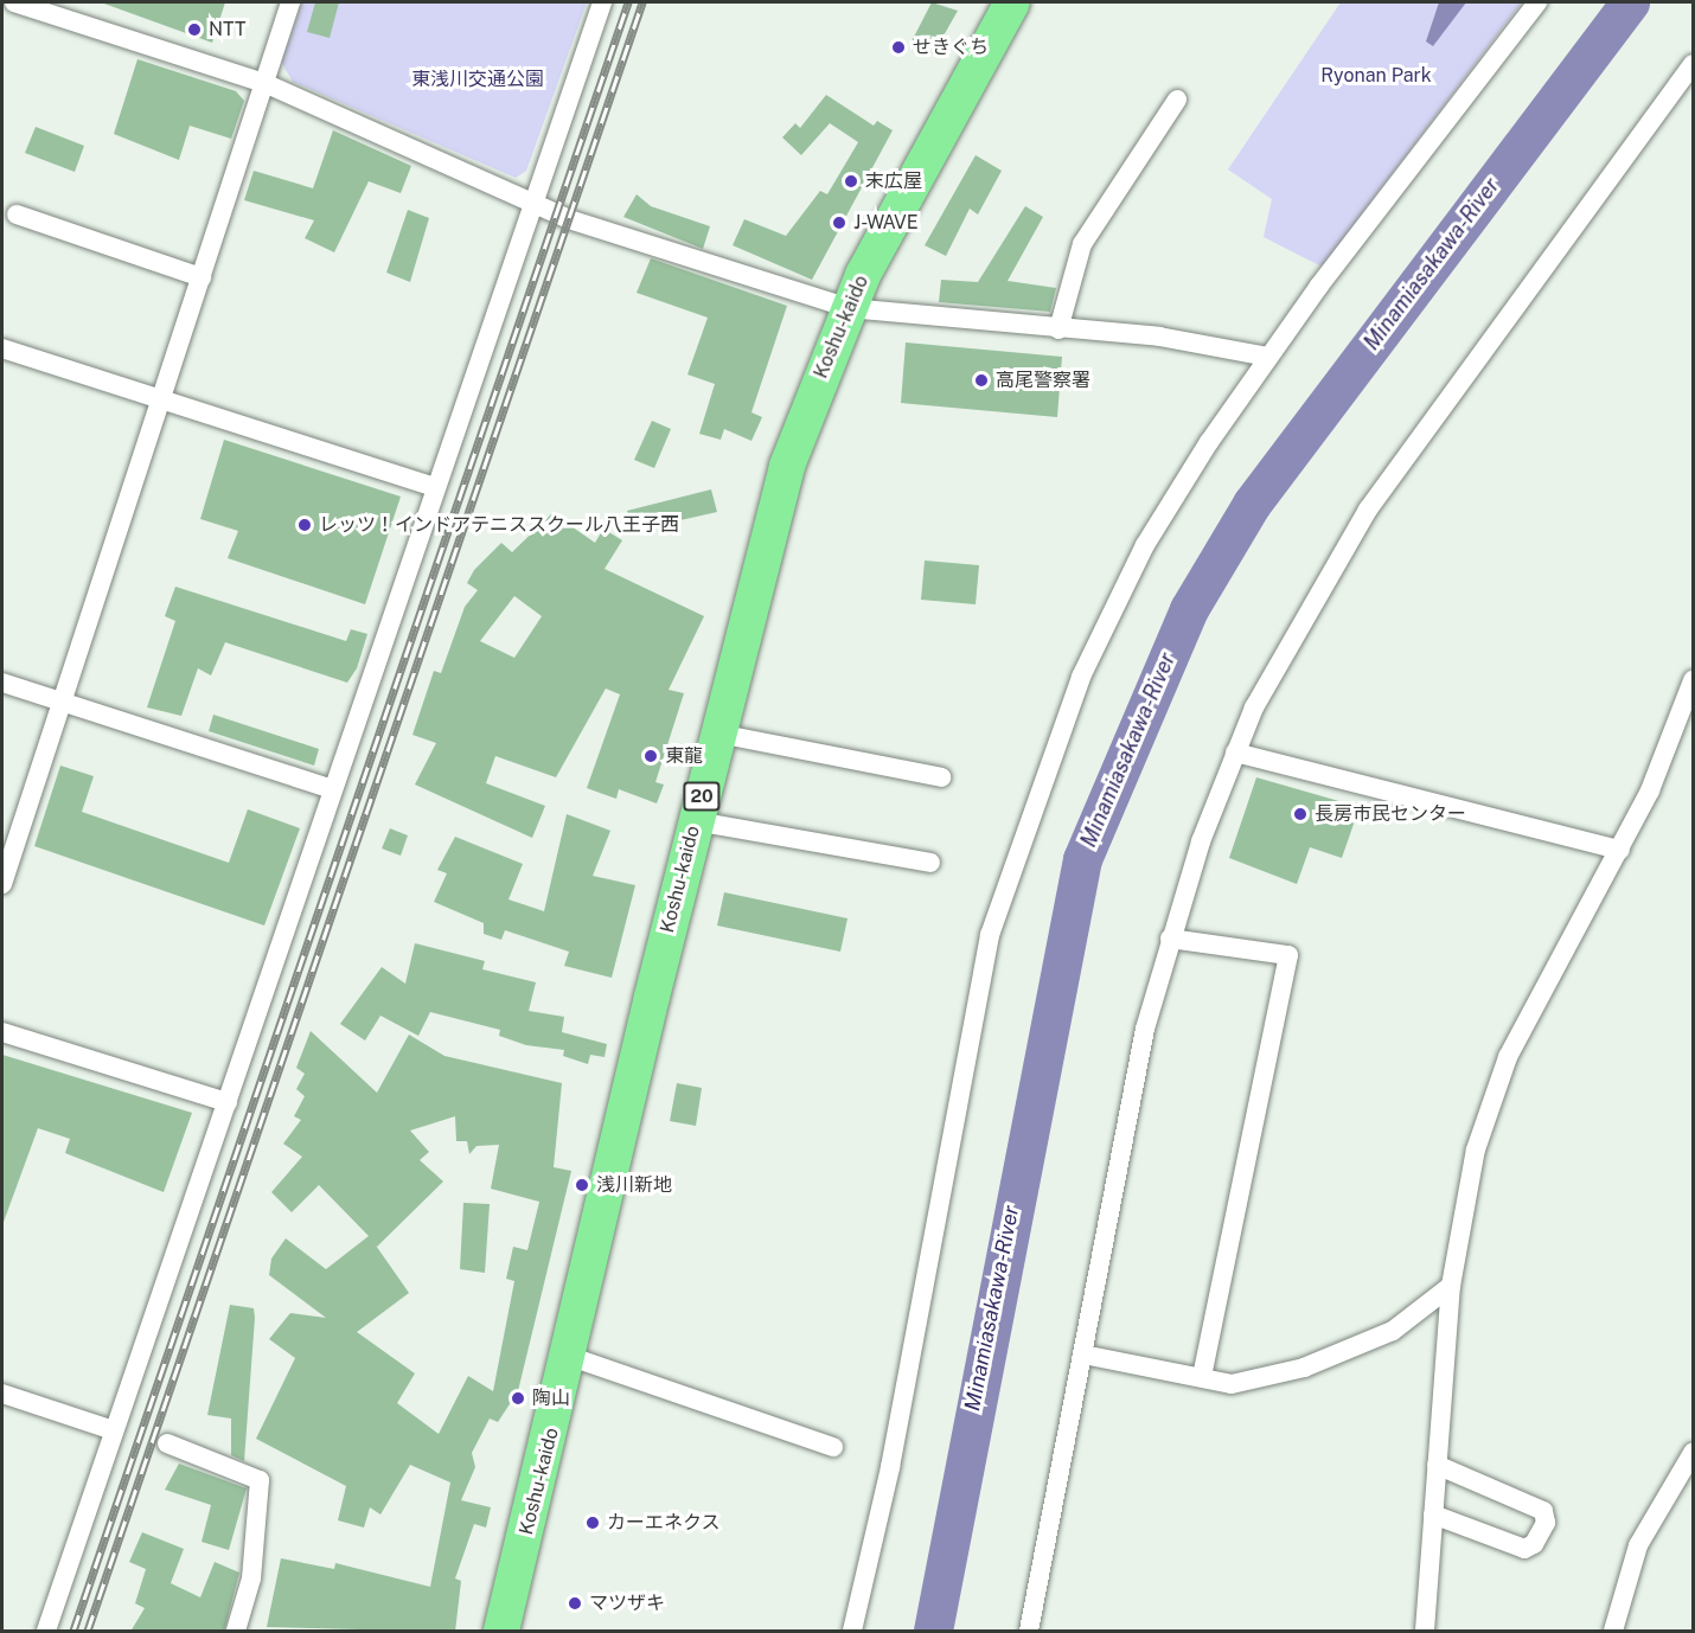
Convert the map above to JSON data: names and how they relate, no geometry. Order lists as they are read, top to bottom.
{
  "streets": {
    "highway": ["Koshu-kaido", "20"]
  },
  "water": ["Minamiasakawa-River"],
  "parks": ["Ryonan Park", "東浅川交通公園"],
  "places": [
    "NTT",
    "せきぐち",
    "末広屋",
    "J-WAVE",
    "高尾警察署",
    "レッツ！インドアテニススクール八王子西",
    "東龍",
    "長房市民センター",
    "浅川新地",
    "陶山",
    "カーエネクス",
    "マツザキ"
  ]
}
